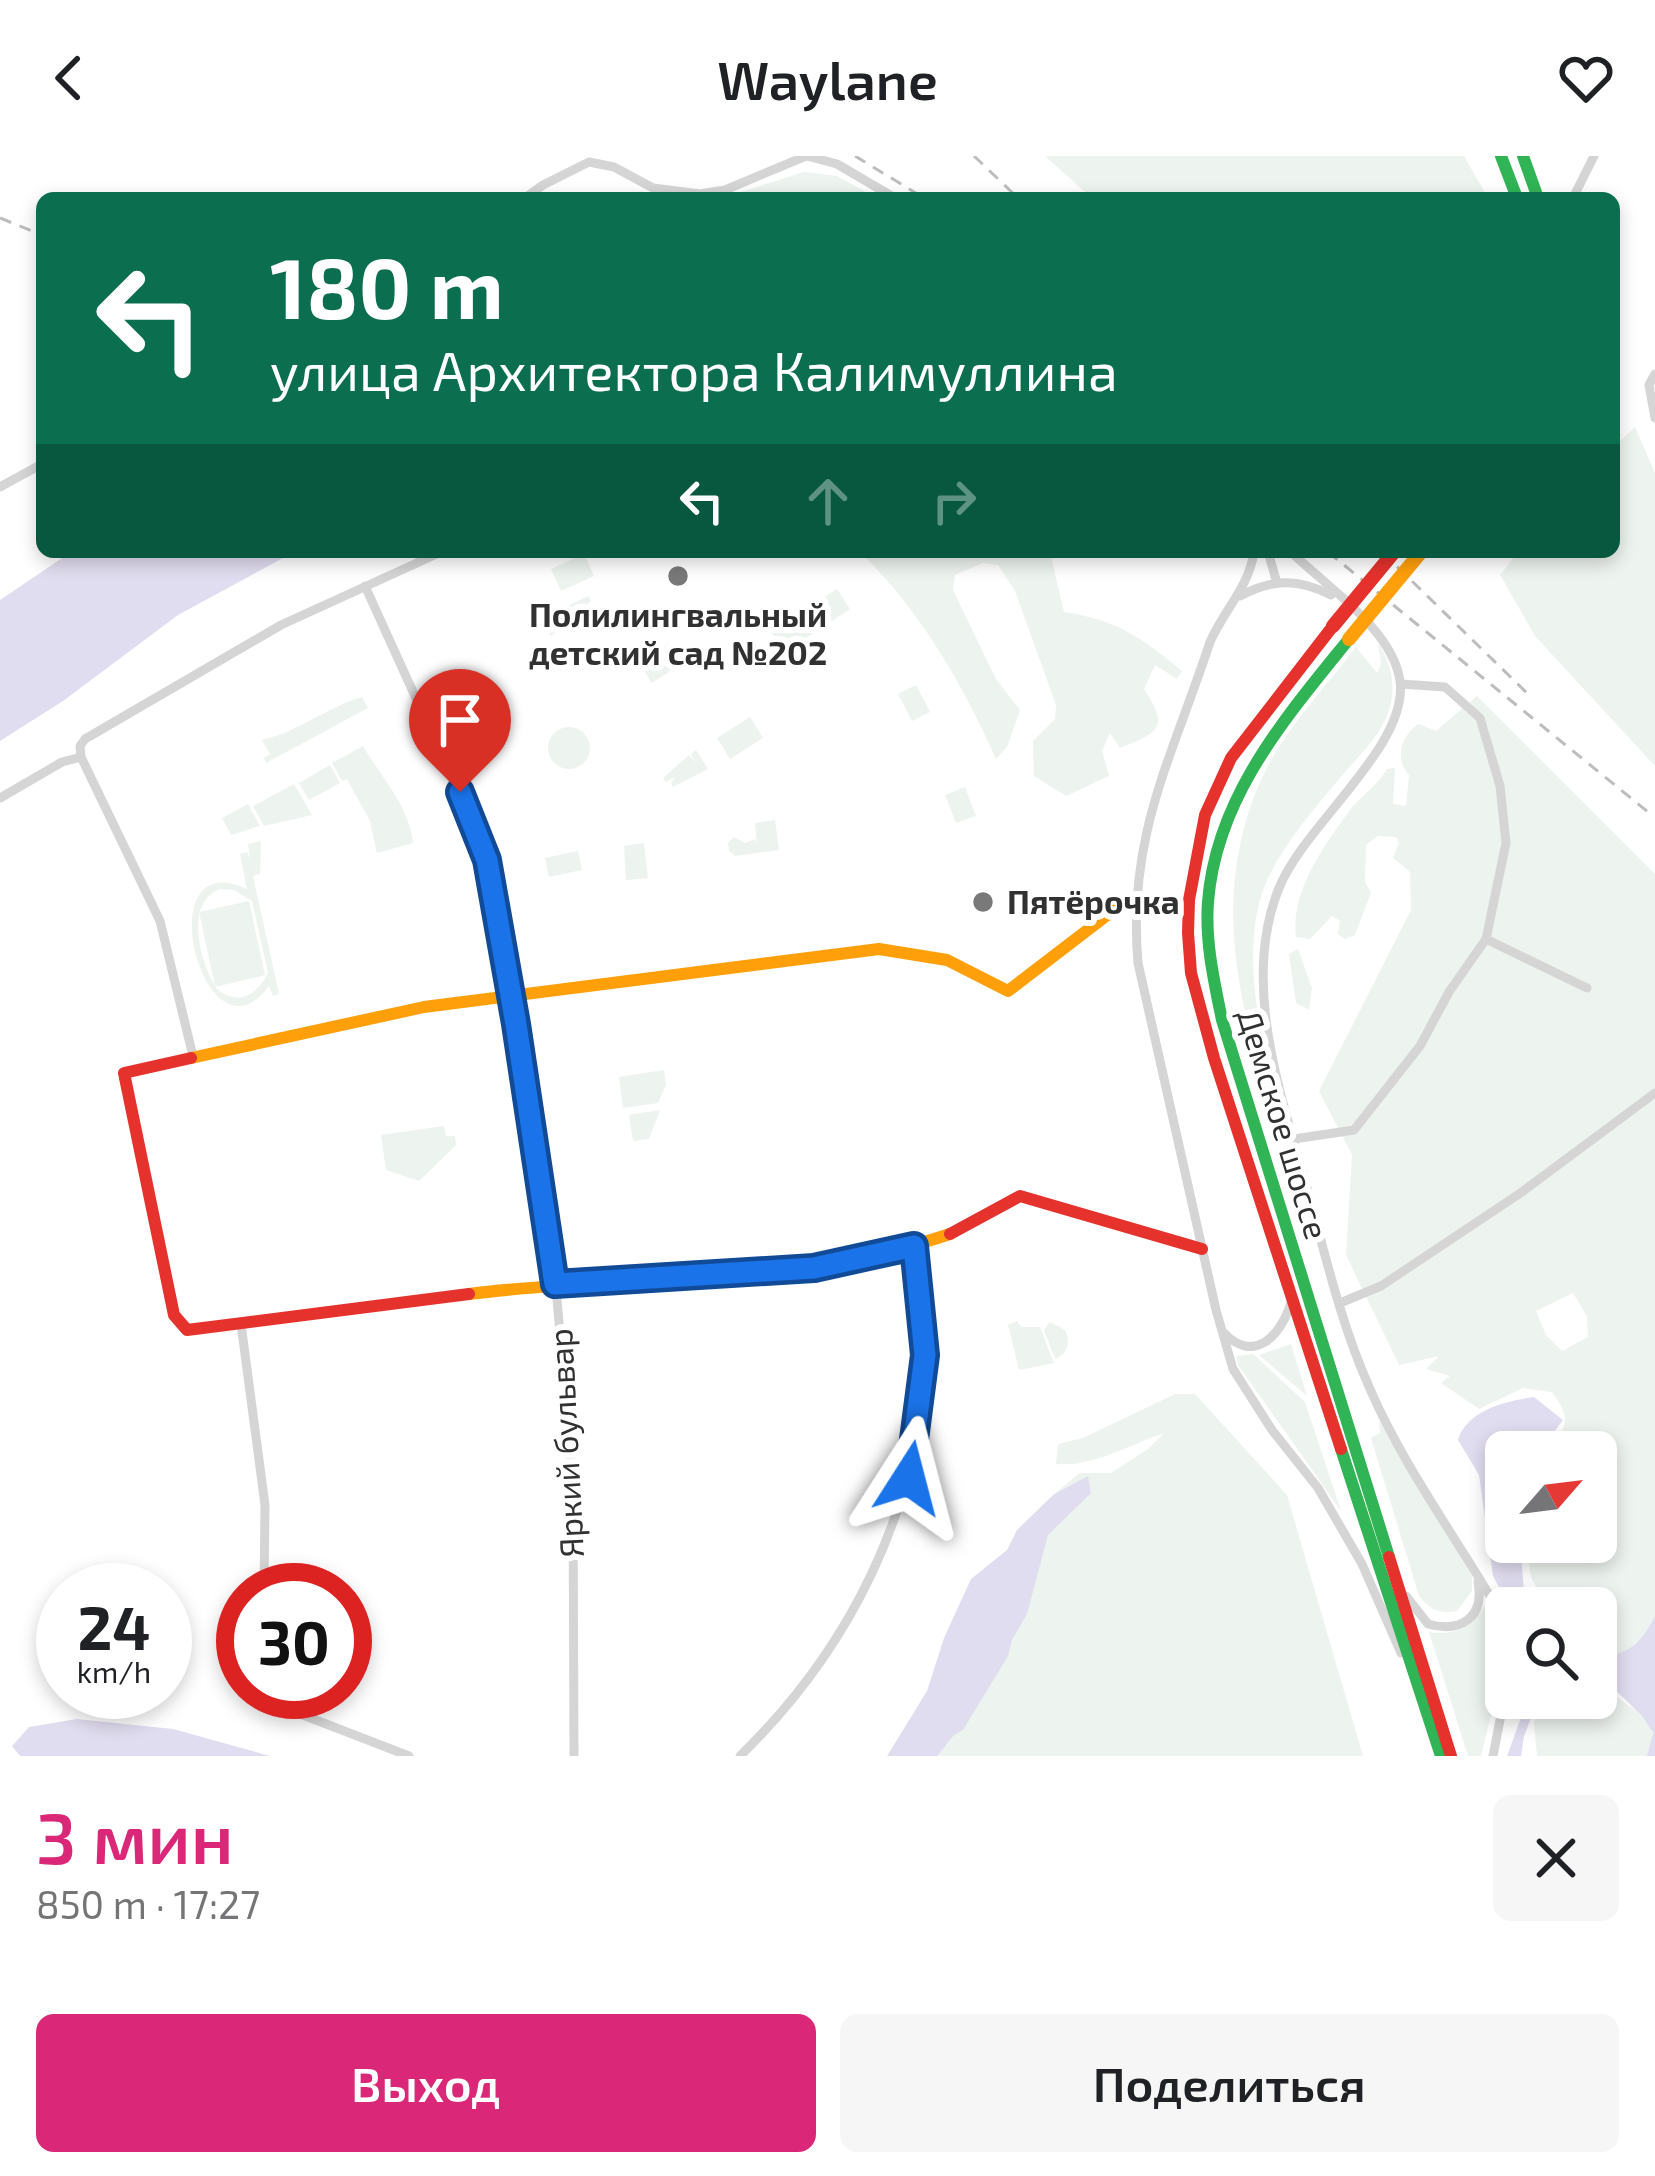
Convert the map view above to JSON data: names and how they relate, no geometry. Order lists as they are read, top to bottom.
{
  "streets": {
    "main road": ["Демское шоссе"],
    "street": ["Яркий бульвар"]
  },
  "places": ["Полилингвальный детский сад №202", "Пятёрочка"],
  "north": "top right",
  "page": {
    "header": "Waylane",
    "turn": ["180 m", "улица Архитектора Калимуллина"],
    "speed": "24 km/h",
    "limit": "30",
    "heading": ["3 мин", "850 m · 17:27"],
    "buttons": ["Выход", "Поделиться"]
  }
}
